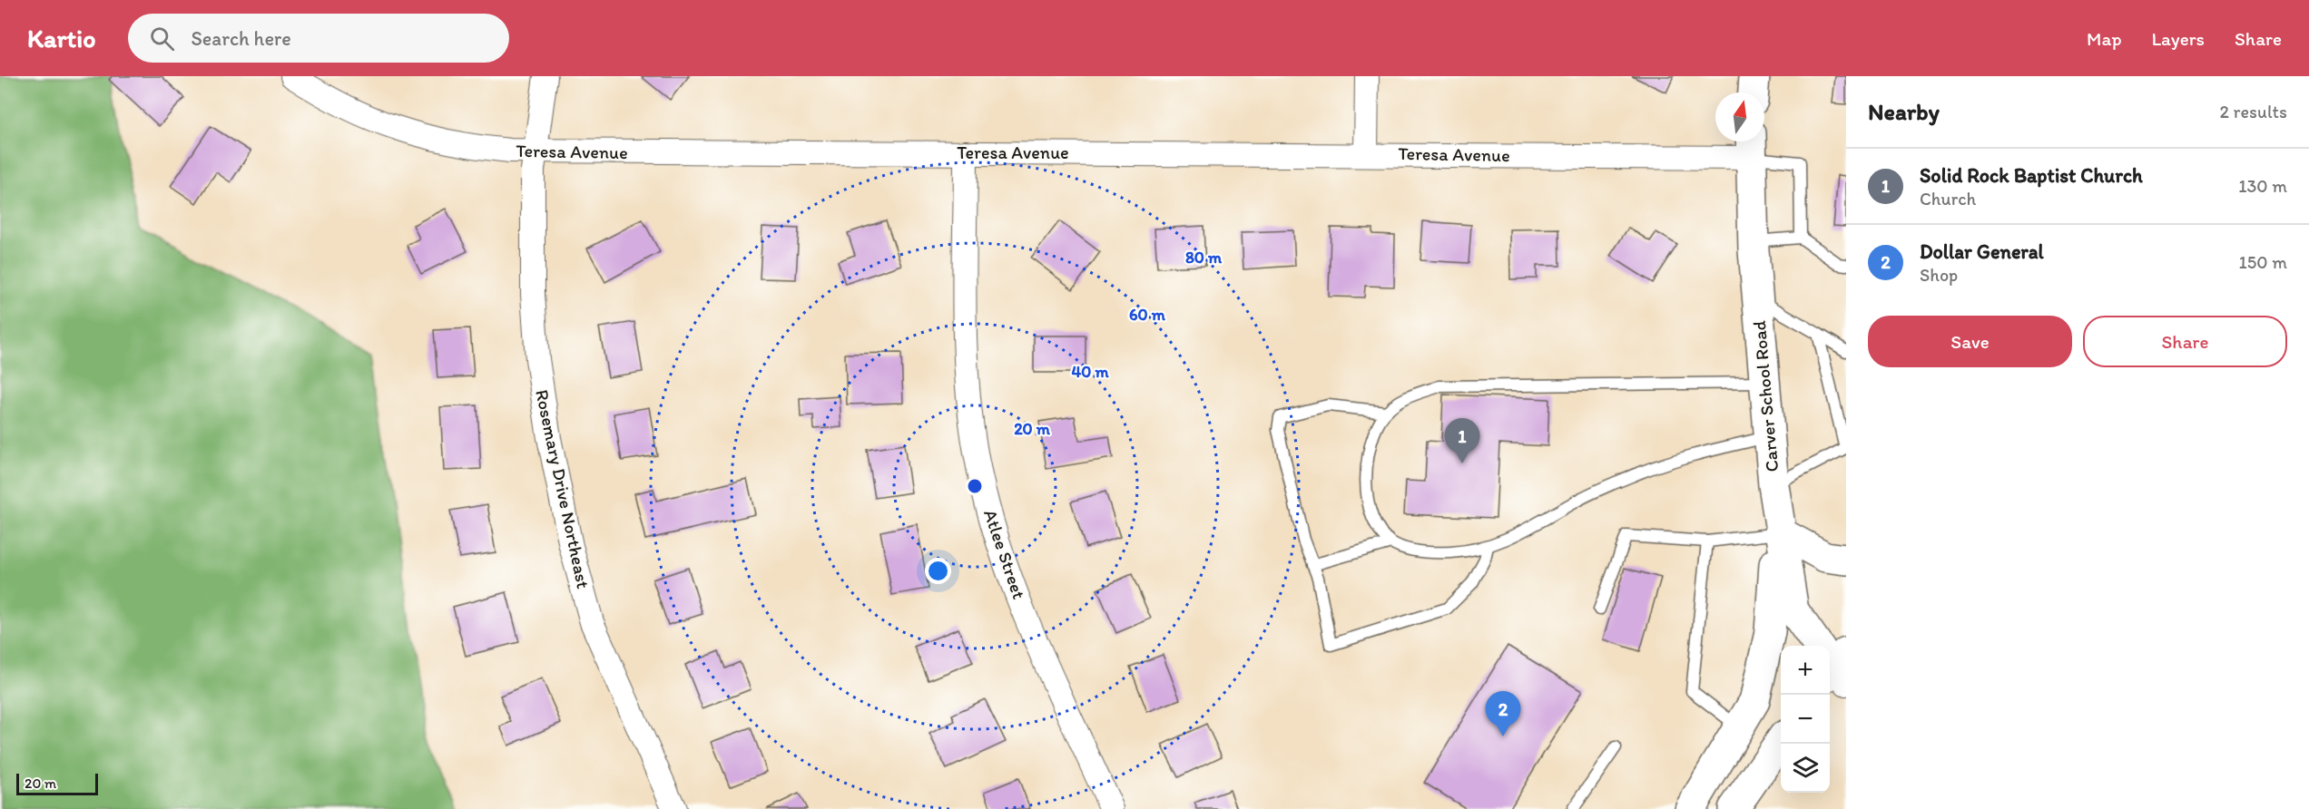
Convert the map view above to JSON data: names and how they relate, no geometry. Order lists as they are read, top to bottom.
{
  "streets": {
    "main road": ["Carver School Road"],
    "street": ["Teresa Avenue", "Rosemary Drive Northeast", "Atlee Street"]
  },
  "crossings": [
    ["Teresa Avenue", "Carver School Road"],
    ["Teresa Avenue", "Rosemary Drive Northeast"],
    ["Teresa Avenue", "Atlee Street"]
  ],
  "scale_bar": "20 m",
  "north": "top",
  "page": {
    "header": "Kartio",
    "search": "Search here",
    "nav": ["Map", "Layers", "Share"],
    "heading": ["Nearby", "2 results"],
    "list": [
      {
        "mark": "1",
        "name": "Solid Rock Baptist Church",
        "note": "Church",
        "value": "130 m"
      },
      {
        "mark": "2",
        "name": "Dollar General",
        "note": "Shop",
        "value": "150 m"
      }
    ],
    "buttons": ["Save", "Share"],
    "pins": ["1", "2"],
    "map_buttons": ["+", "−"],
    "scale": "20 m"
  },
  "rings": [
    "80 m",
    "60 m",
    "40 m",
    "20 m"
  ]
}
